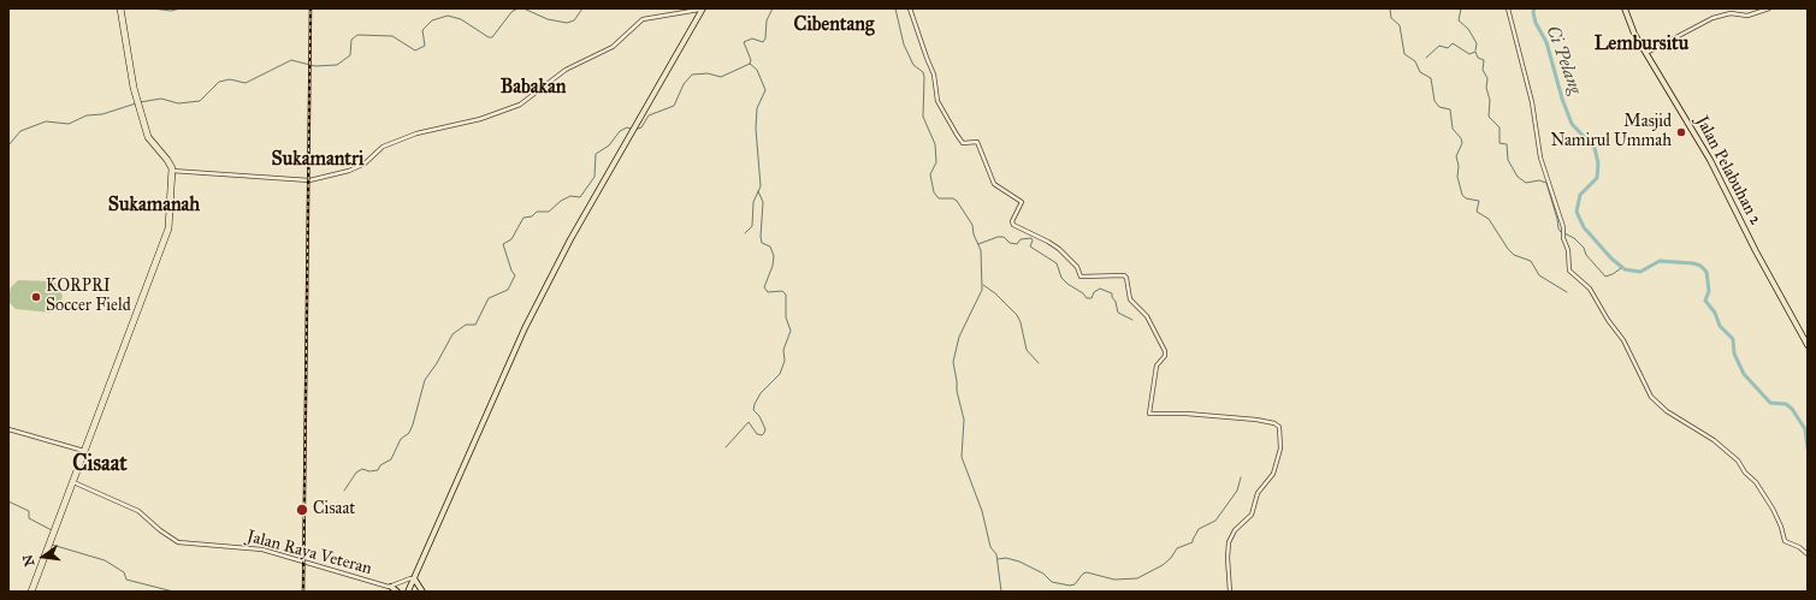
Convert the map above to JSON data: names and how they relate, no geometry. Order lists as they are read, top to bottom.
{
  "streets": {
    "main road": ["Jalan Pelabuhan 2"],
    "street": ["Jalan Raya Veteran"]
  },
  "districts": [
    "Cibentang",
    "Lembursitu",
    "Babakan",
    "Sukamantri",
    "Sukamanah",
    "Cisaat"
  ],
  "water": ["Ci Pelang"],
  "places": ["Masjid Namirul Ummah", "KORPRI Soccer Field", "Cisaat"],
  "north": "left"
}
